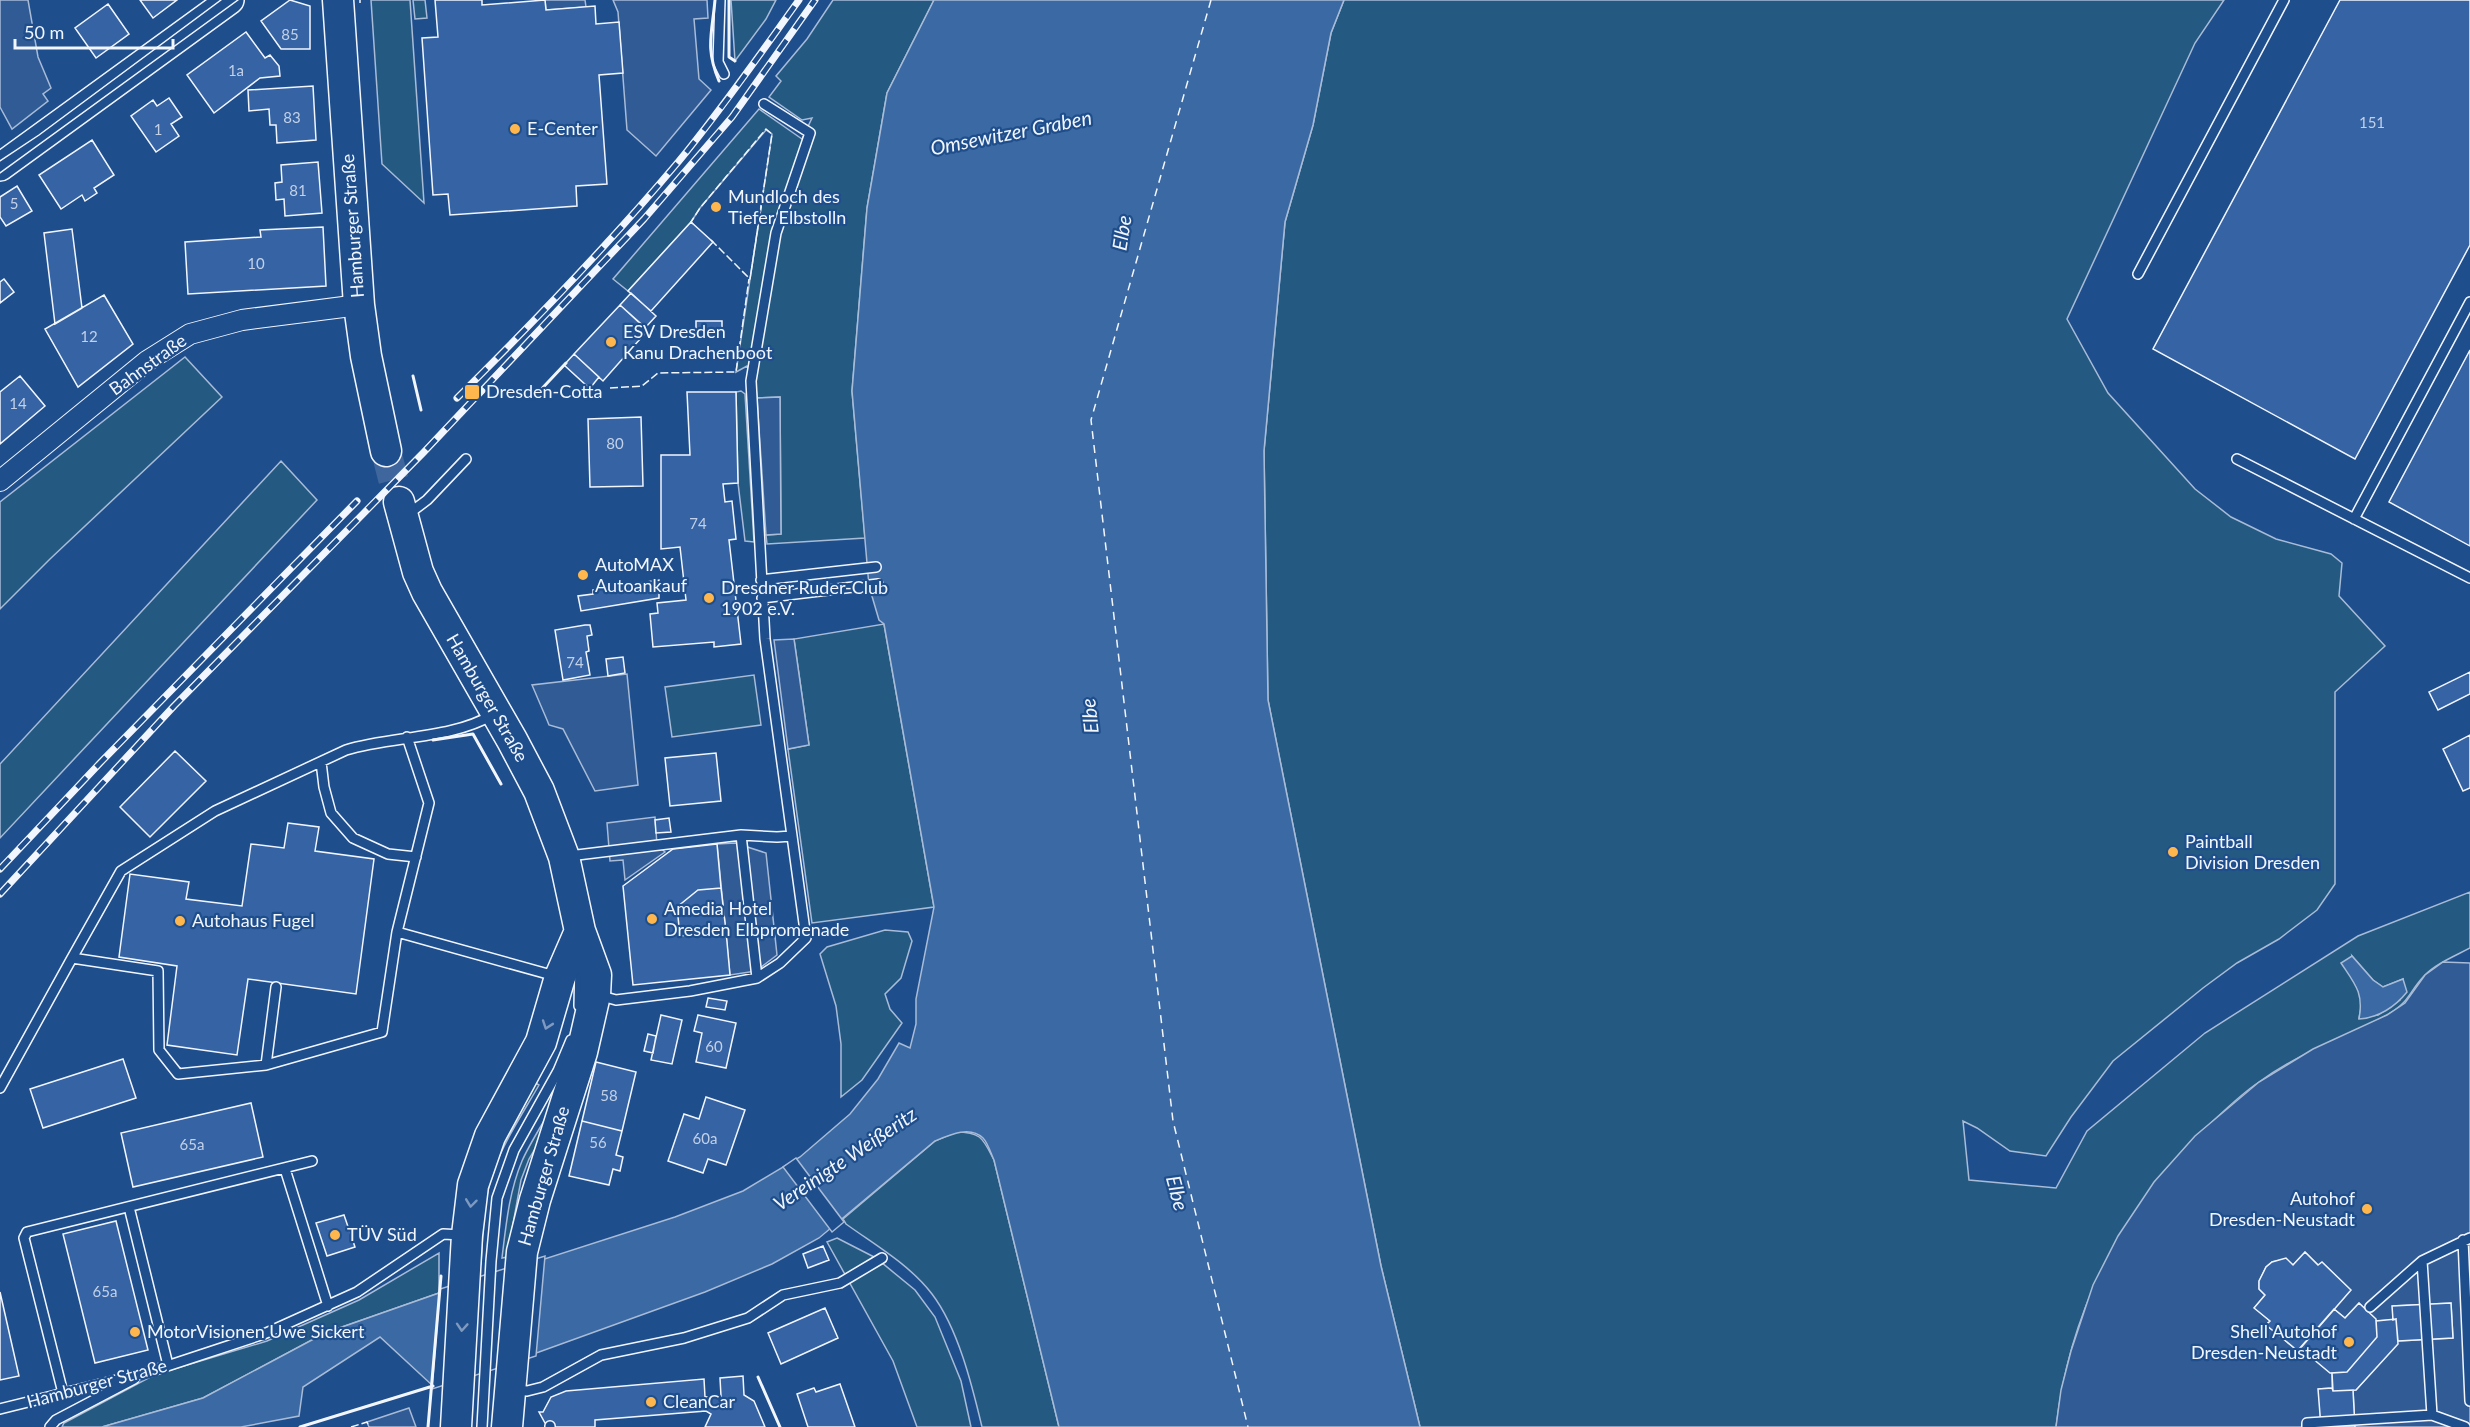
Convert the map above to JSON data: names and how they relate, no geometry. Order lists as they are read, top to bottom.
{
  "streets": {
    "main road": ["Hamburger Straße"],
    "street": ["Bahnstraße"]
  },
  "crossings": [
    ["Hamburger Straße", "Bahnstraße"]
  ],
  "water": ["Omsewitzer Graben", "Elbe", "Vereinigte Weißeritz"],
  "places": {
    "other": [
      "E-Center",
      "Mundloch des Tiefer Elbstolln",
      "ESV Dresden Kanu Drachenboot",
      "AutoMAX Autoankauf",
      "Dresdner Ruder-Club 1902 e.V.",
      "Paintball Division Dresden",
      "Amedia Hotel Dresden Elbpromenade",
      "Autohaus Fugel",
      "Autohof Dresden-Neustadt",
      "TÜV Süd",
      "MotorVisionen Uwe Sickert",
      "Shell Autohof Dresden-Neustadt",
      "CleanCar"
    ],
    "transit": ["Dresden-Cotta"]
  },
  "house_numbers": [
    "85",
    "1a",
    "83",
    "151",
    "1",
    "81",
    "5",
    "10",
    "12",
    "14",
    "80",
    "74",
    "74",
    "60",
    "58",
    "60a",
    "56",
    "65a",
    "65a"
  ],
  "scale_bar": "50 m"
}
